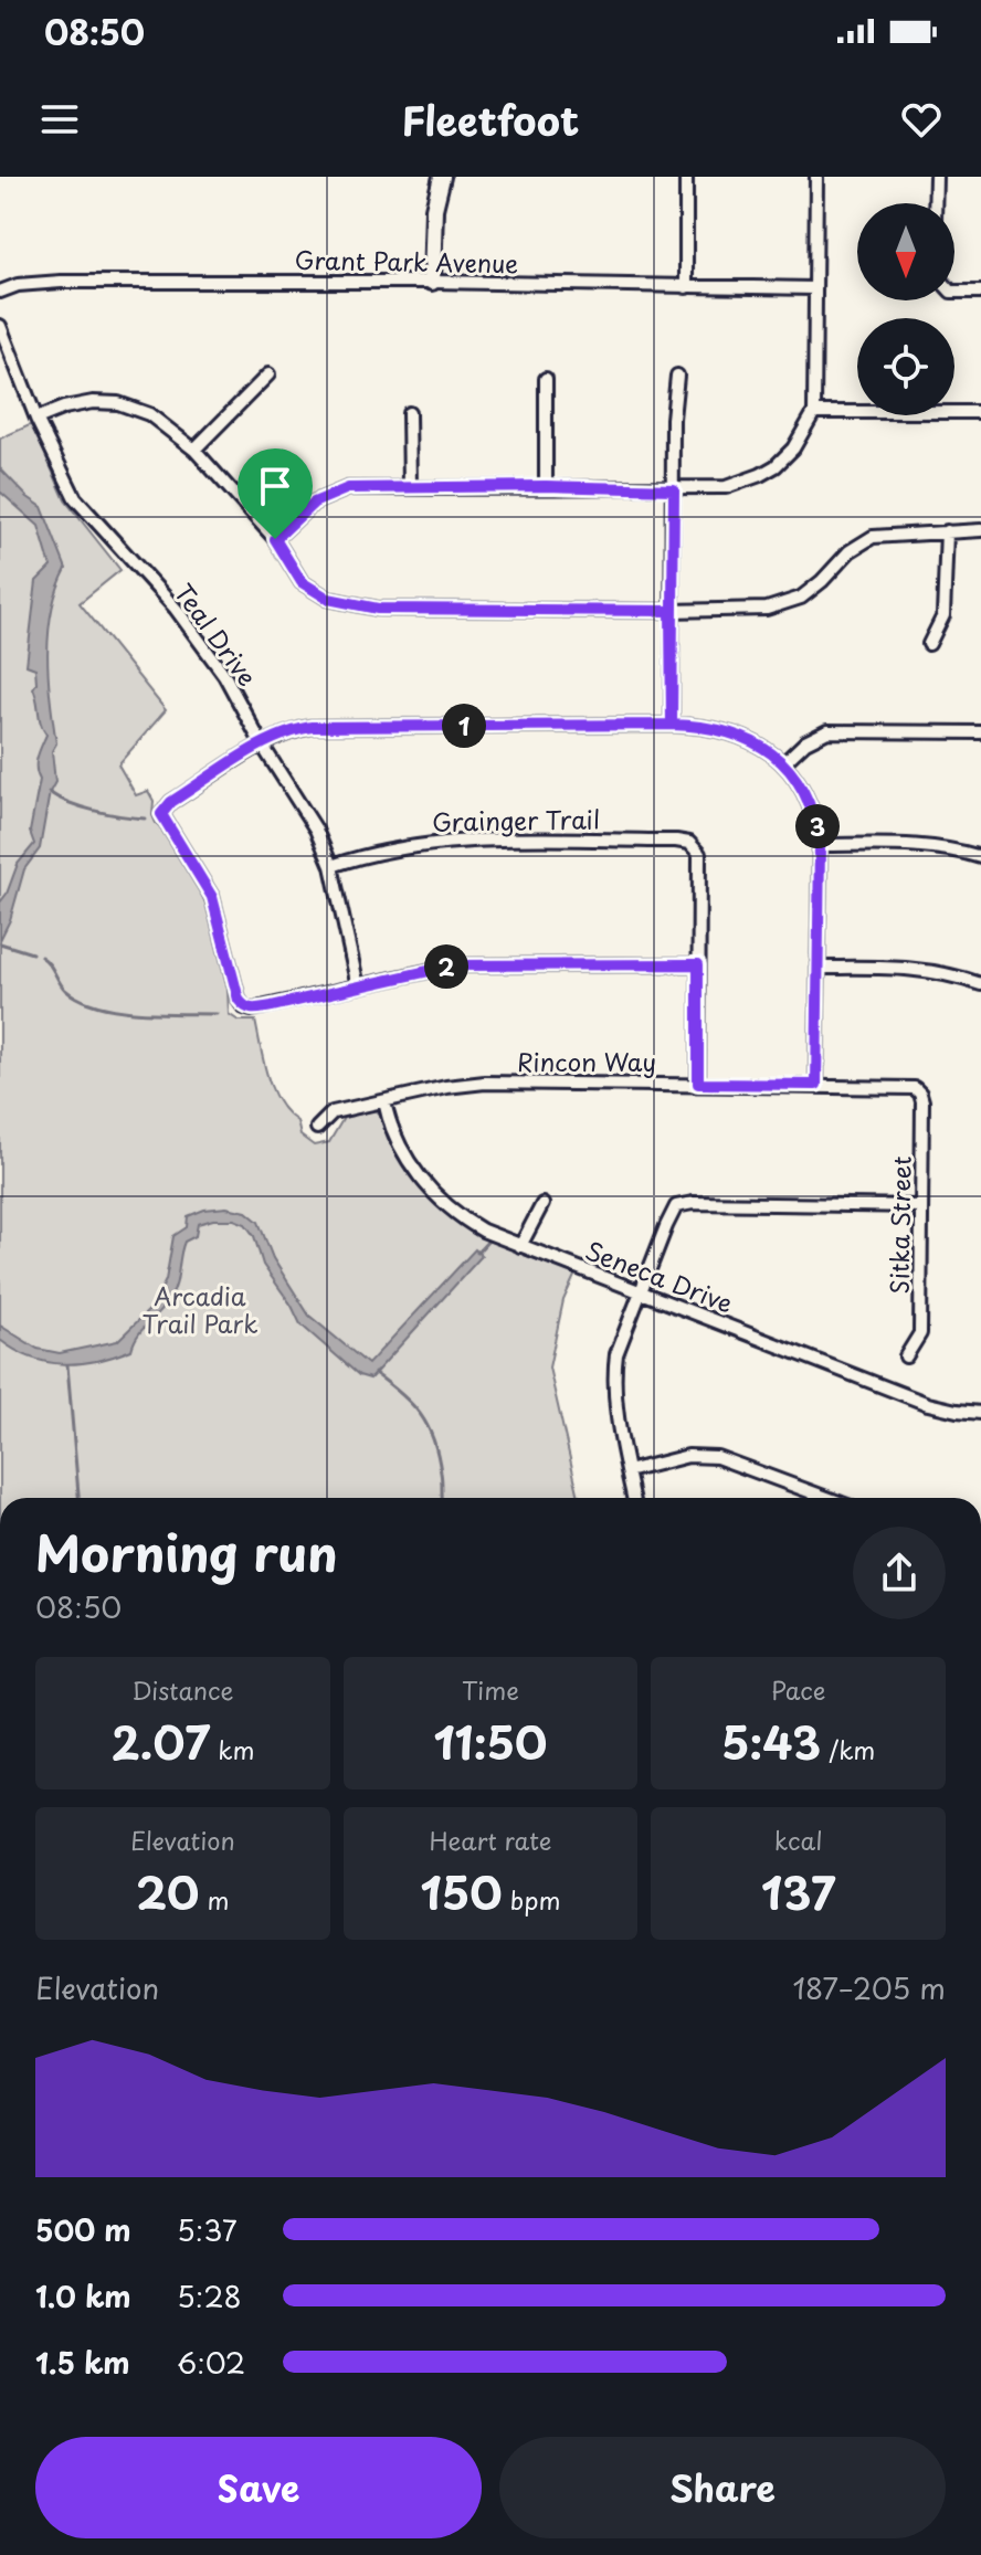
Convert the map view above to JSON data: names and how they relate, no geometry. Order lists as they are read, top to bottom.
{
  "streets": {
    "street": [
      "Grant Park Avenue",
      "Teal Drive",
      "Grainger Trail",
      "Rincon Way",
      "Sitka Street",
      "Seneca Drive"
    ]
  },
  "crossings": [
    ["Teal Drive", "Grainger Trail"],
    ["Rincon Way", "Sitka Street"],
    ["Rincon Way", "Seneca Drive"]
  ],
  "parks": ["Arcadia Trail Park"],
  "north": "bottom",
  "page": {
    "status": "08:50",
    "header": "Fleetfoot",
    "pins": ["1", "3", "2"],
    "heading": ["Morning run", "08:50"],
    "stats": [
      ["Distance", "2.07 km"],
      ["Time", "11:50"],
      ["Pace", "5:43 /km"],
      ["Elevation", "20 m"],
      ["Heart rate", "150 bpm"],
      ["kcal", "137"]
    ],
    "chart": ["Elevation", "187–205 m"],
    "list": [
      {
        "name": "500 m",
        "note": "5:37"
      },
      {
        "name": "1.0 km",
        "note": "5:28"
      },
      {
        "name": "1.5 km",
        "note": "6:02"
      }
    ],
    "buttons": ["Save", "Share"]
  }
}
